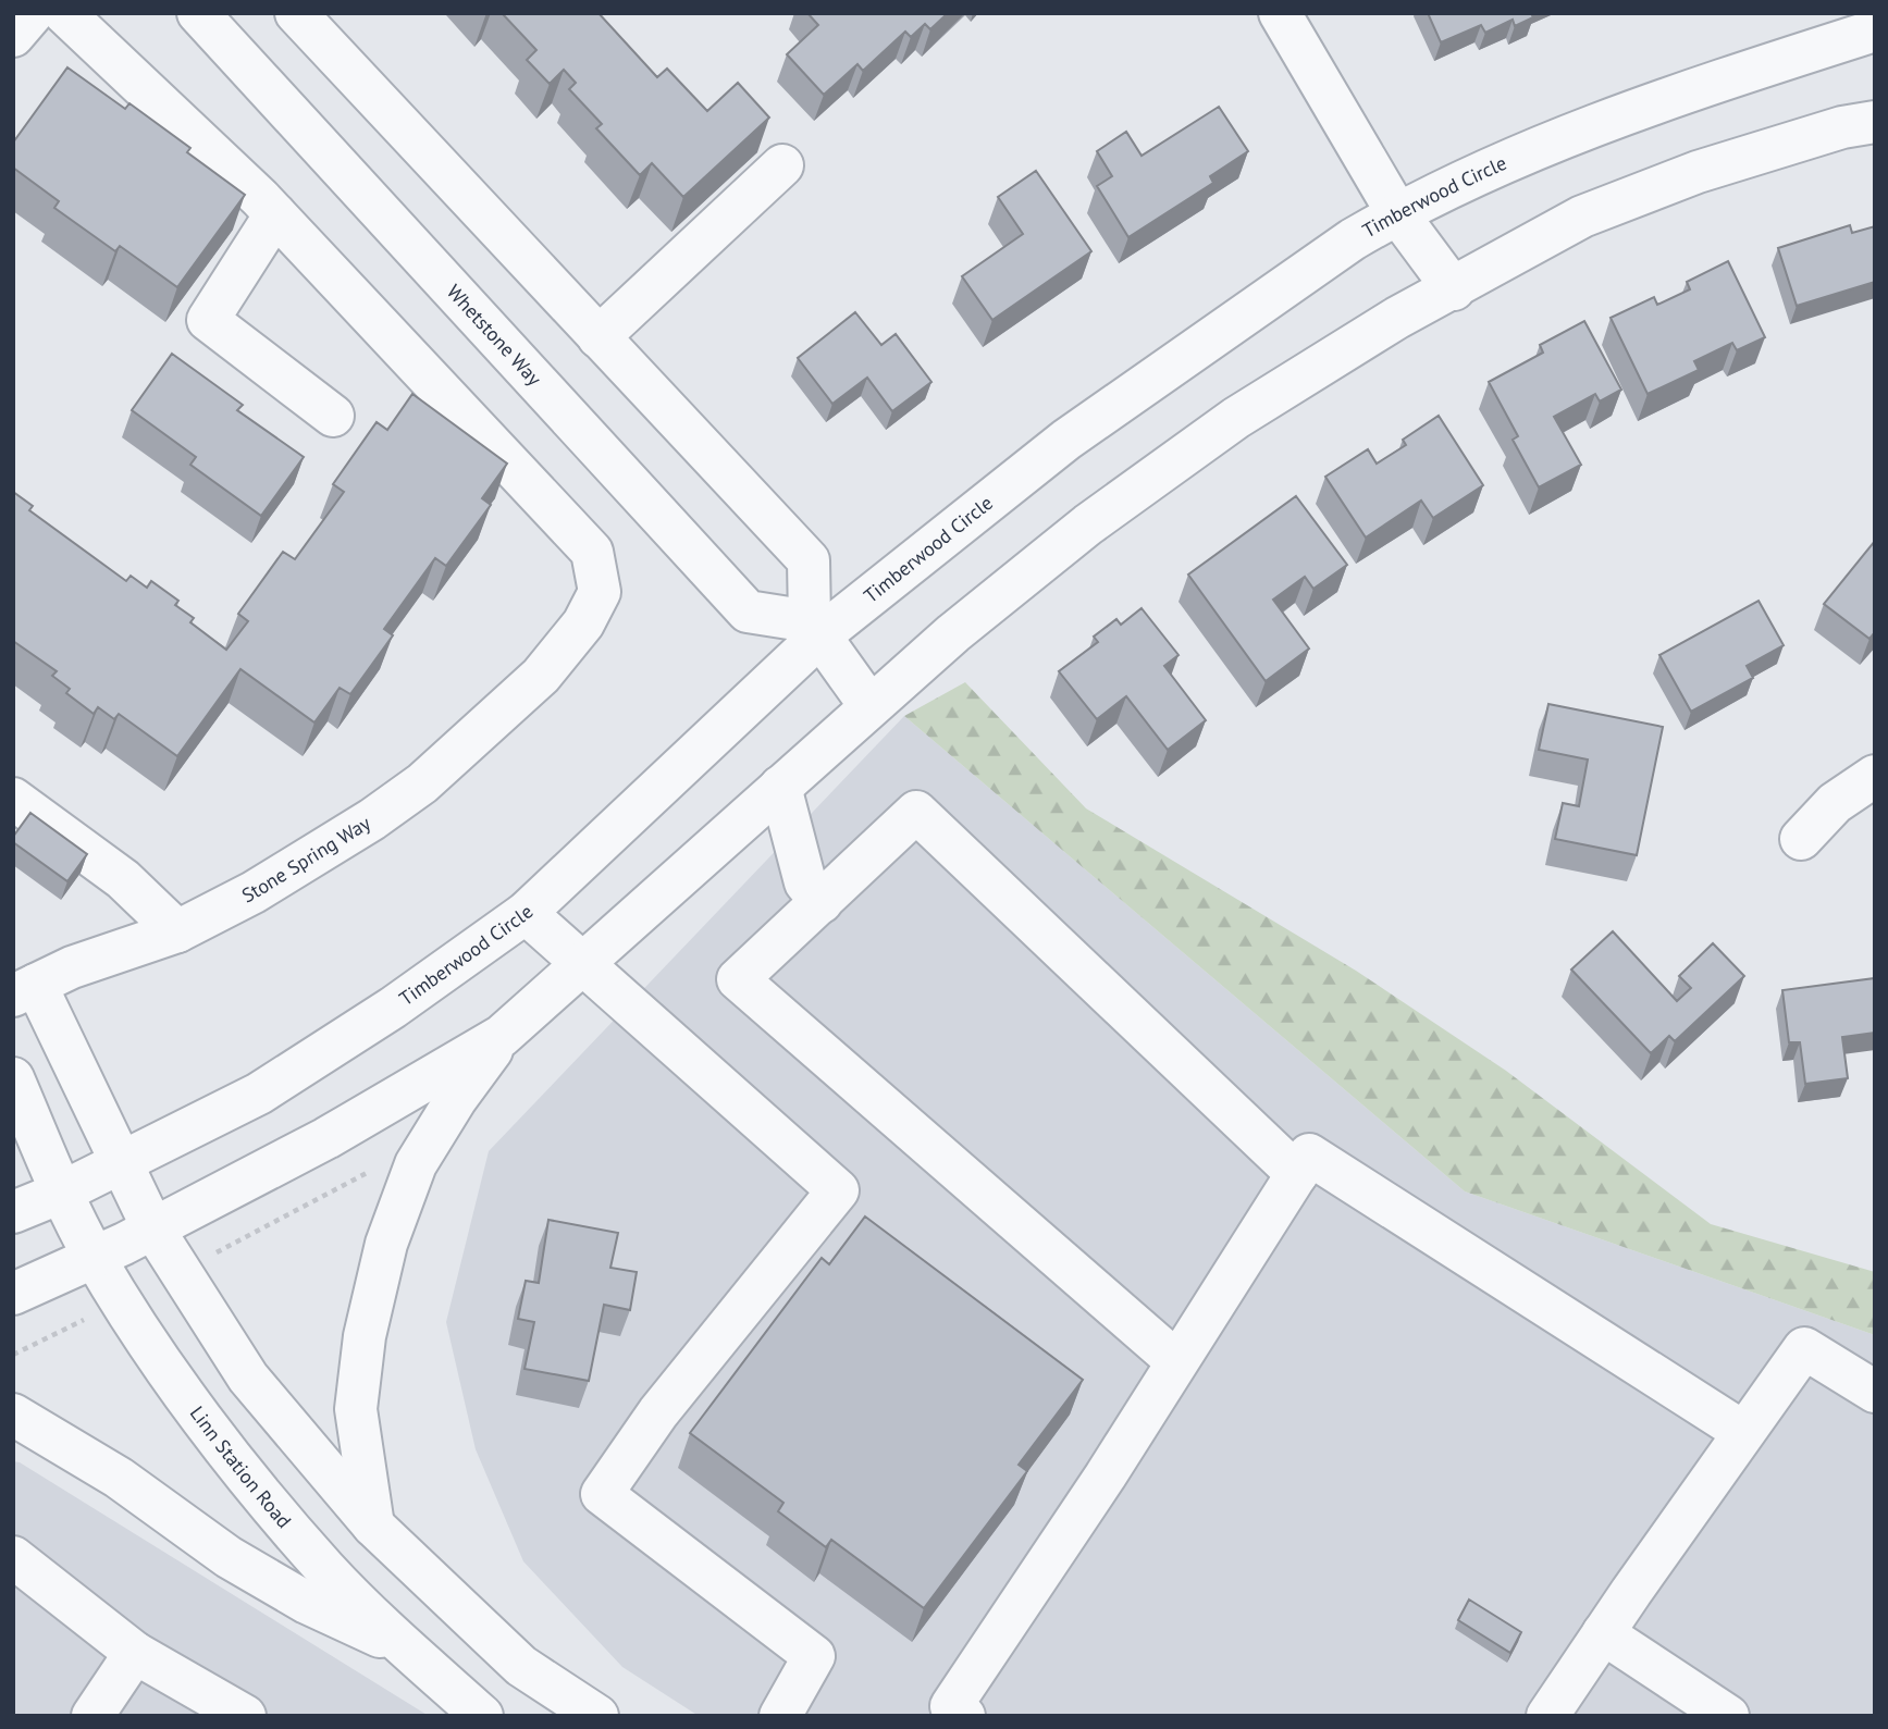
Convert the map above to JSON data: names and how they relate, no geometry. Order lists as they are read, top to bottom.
{
  "streets": {
    "street": [
      "Timberwood Circle",
      "Whetstone Way",
      "Stone Spring Way",
      "Linn Station Road"
    ]
  },
  "crossings": [
    ["Timberwood Circle", "Whetstone Way"],
    ["Timberwood Circle", "Stone Spring Way"]
  ]
}
